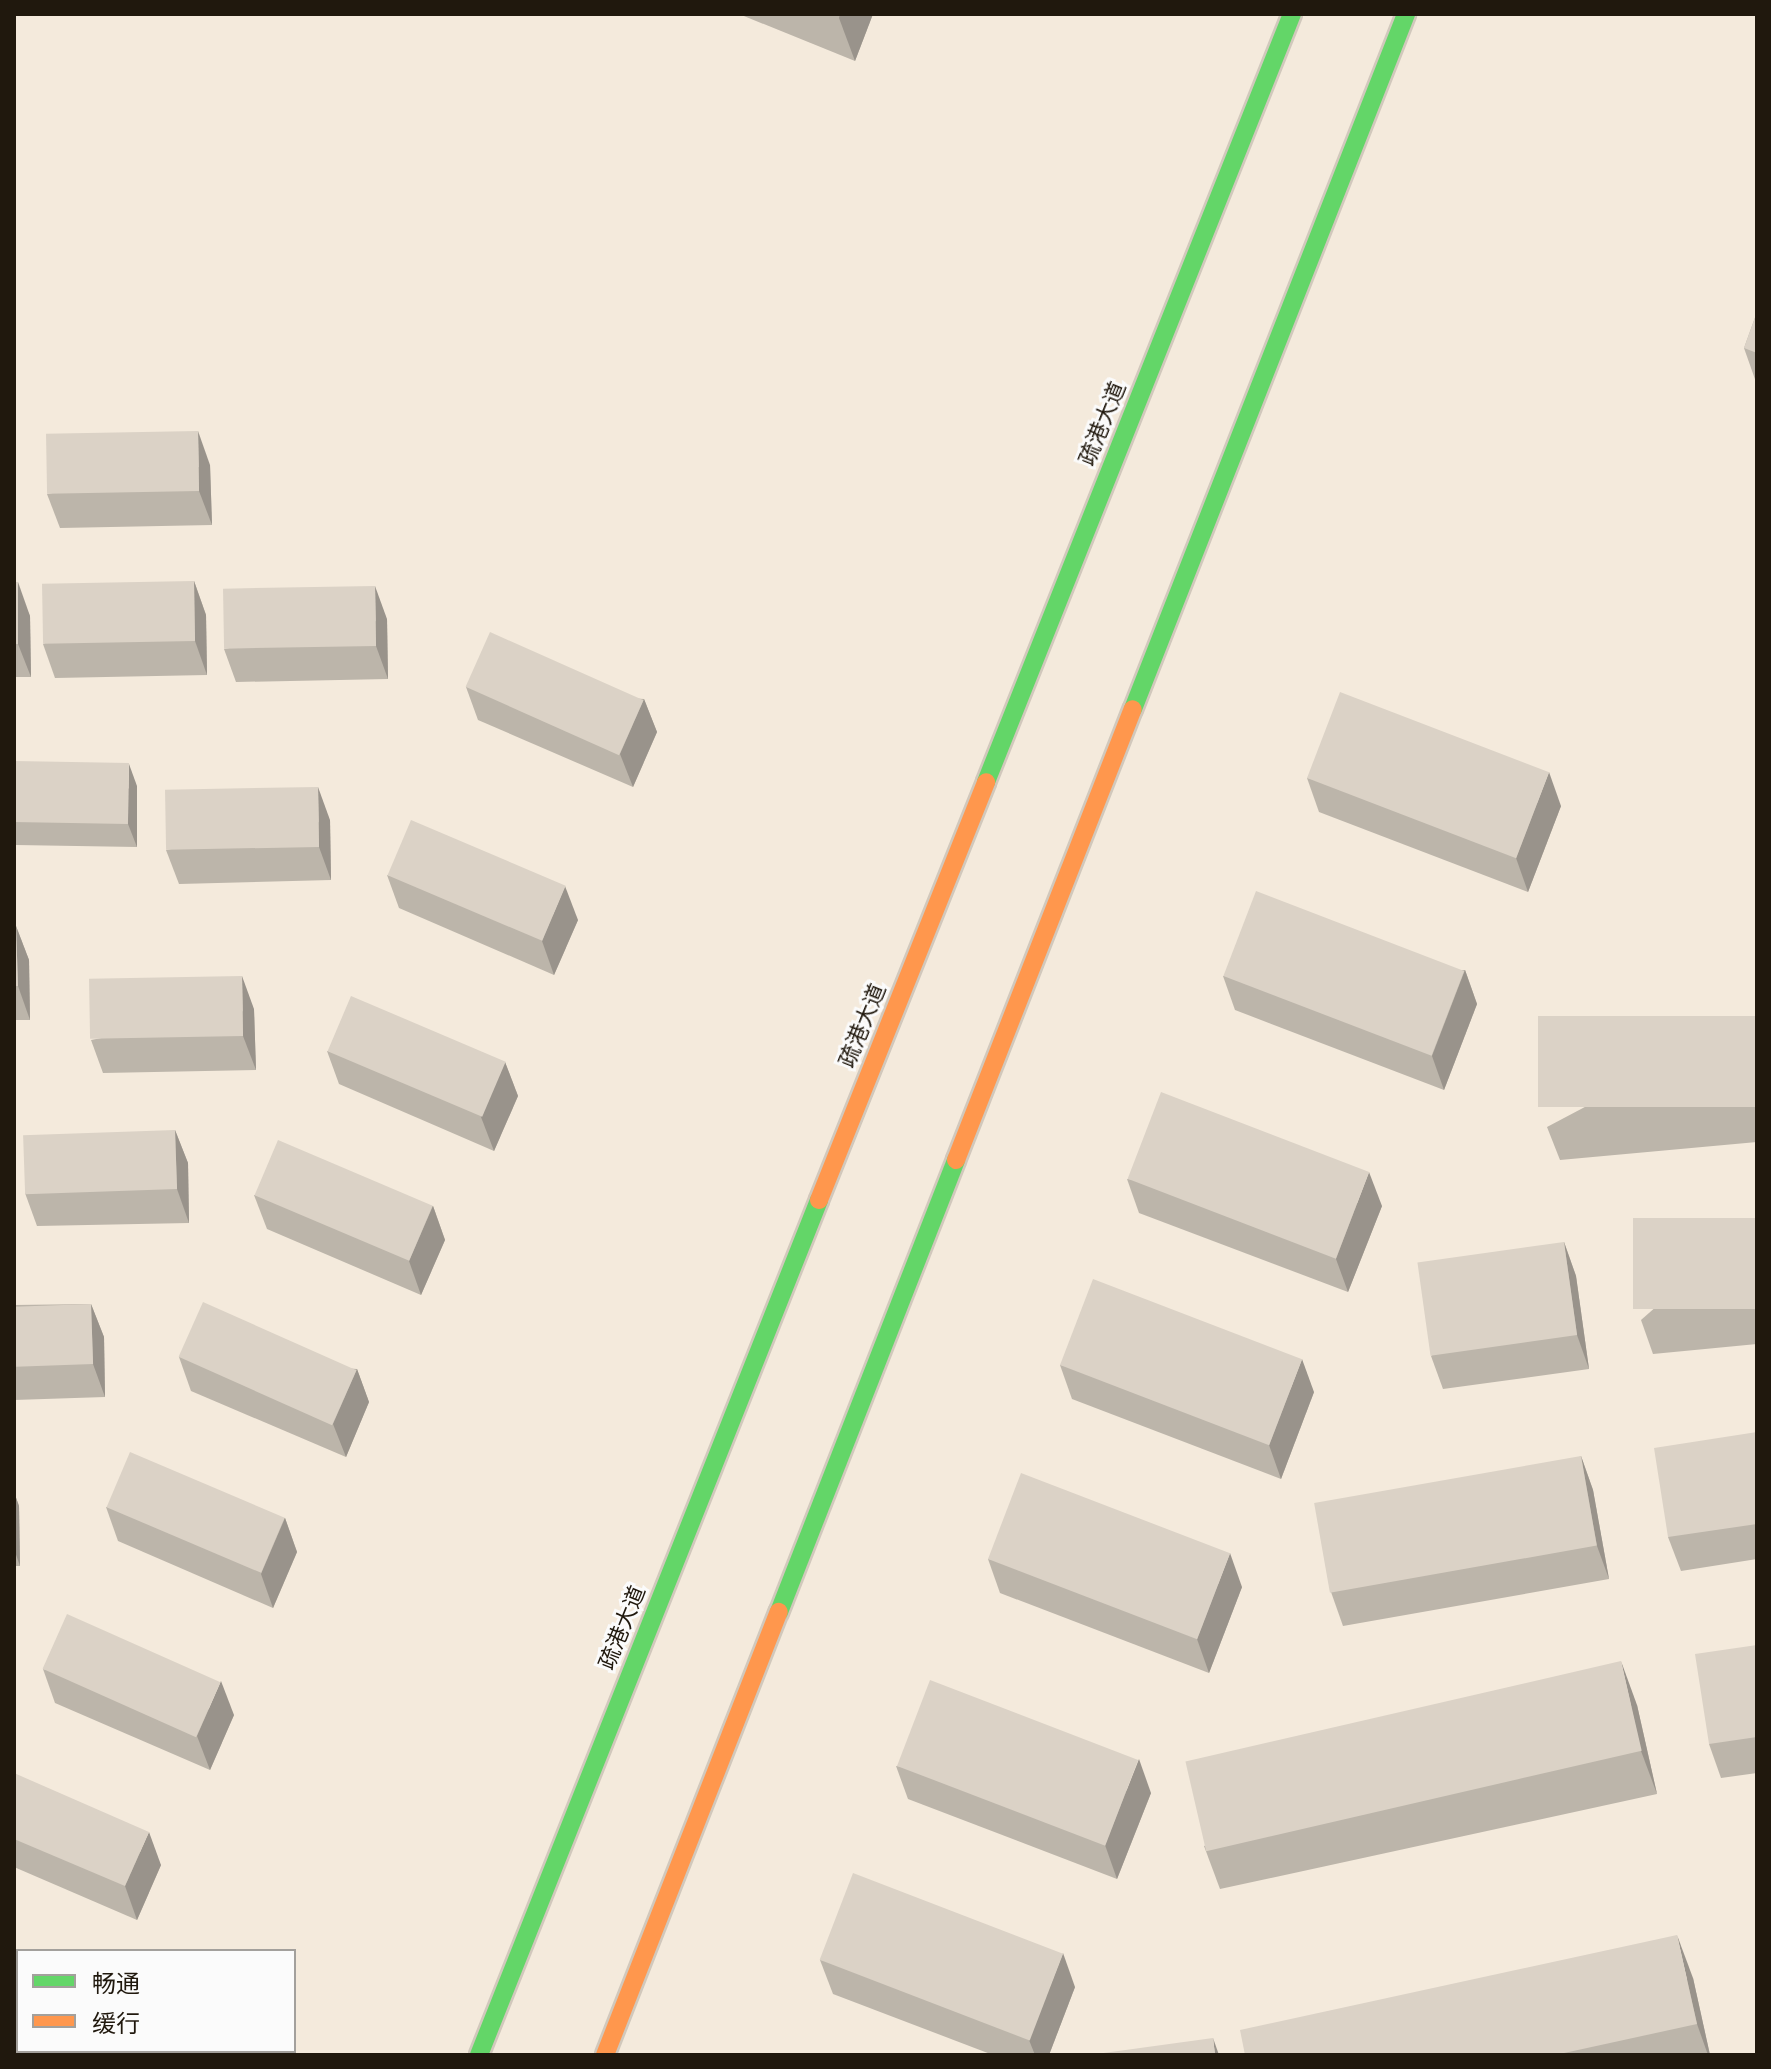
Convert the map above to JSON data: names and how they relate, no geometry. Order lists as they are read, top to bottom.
{
  "streets": {
    "main road": ["疏港大道"]
  },
  "legend": ["畅通", "缓行"]
}
